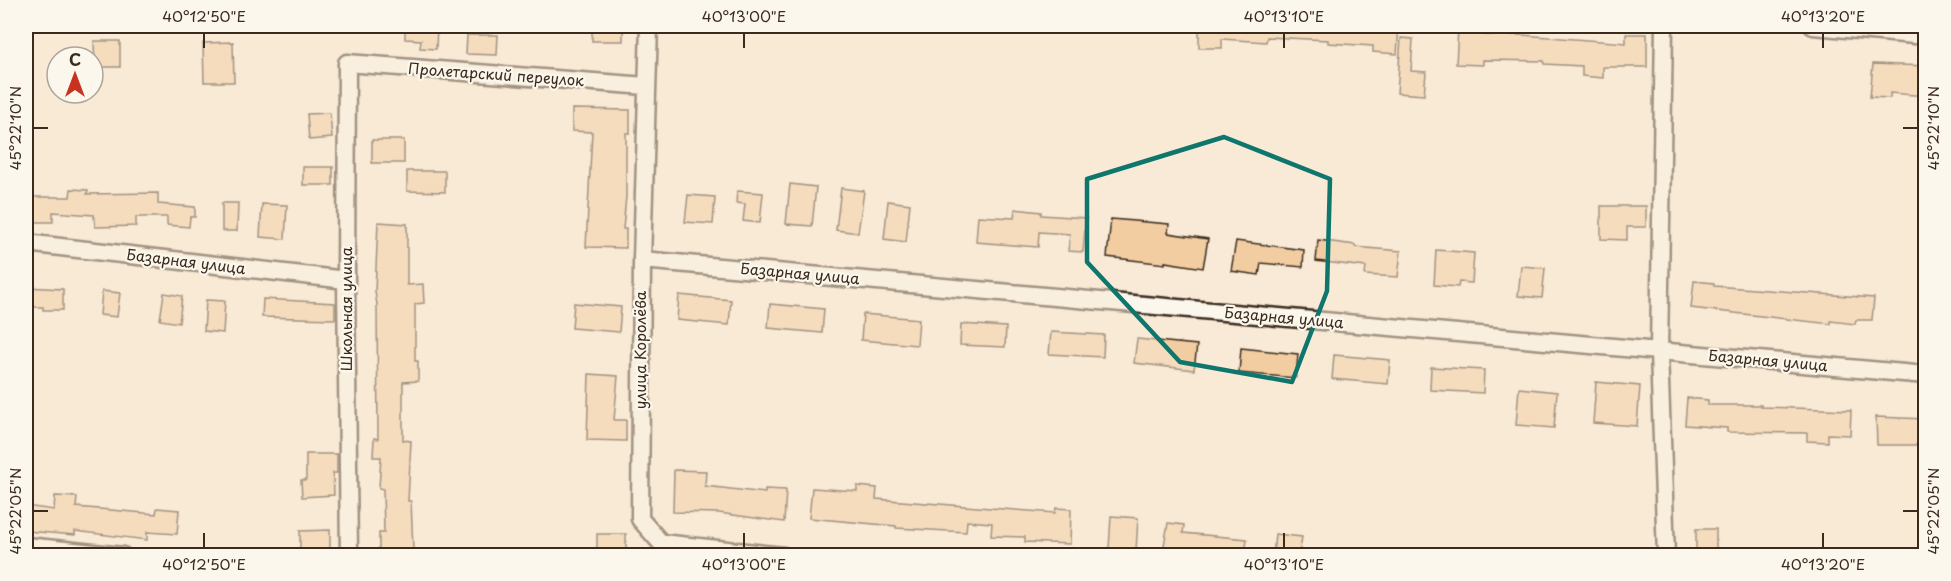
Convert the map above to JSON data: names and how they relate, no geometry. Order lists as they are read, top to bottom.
{
  "streets": {
    "street": [
      "Пролетарский переулок",
      "Базарная улица",
      "Школьная улица",
      "улица Королёва"
    ]
  },
  "crossings": [
    ["Пролетарский переулок", "Школьная улица"],
    ["Пролетарский переулок", "улица Королёва"],
    ["Базарная улица", "Школьная улица"],
    ["Базарная улица", "улица Королёва"]
  ],
  "north": "top",
  "coordinates": [
    "40°12'50\"E",
    "40°13'00\"E",
    "40°13'10\"E",
    "40°13'20\"E",
    "45°22'10\"N",
    "45°22'05\"N"
  ]
}
